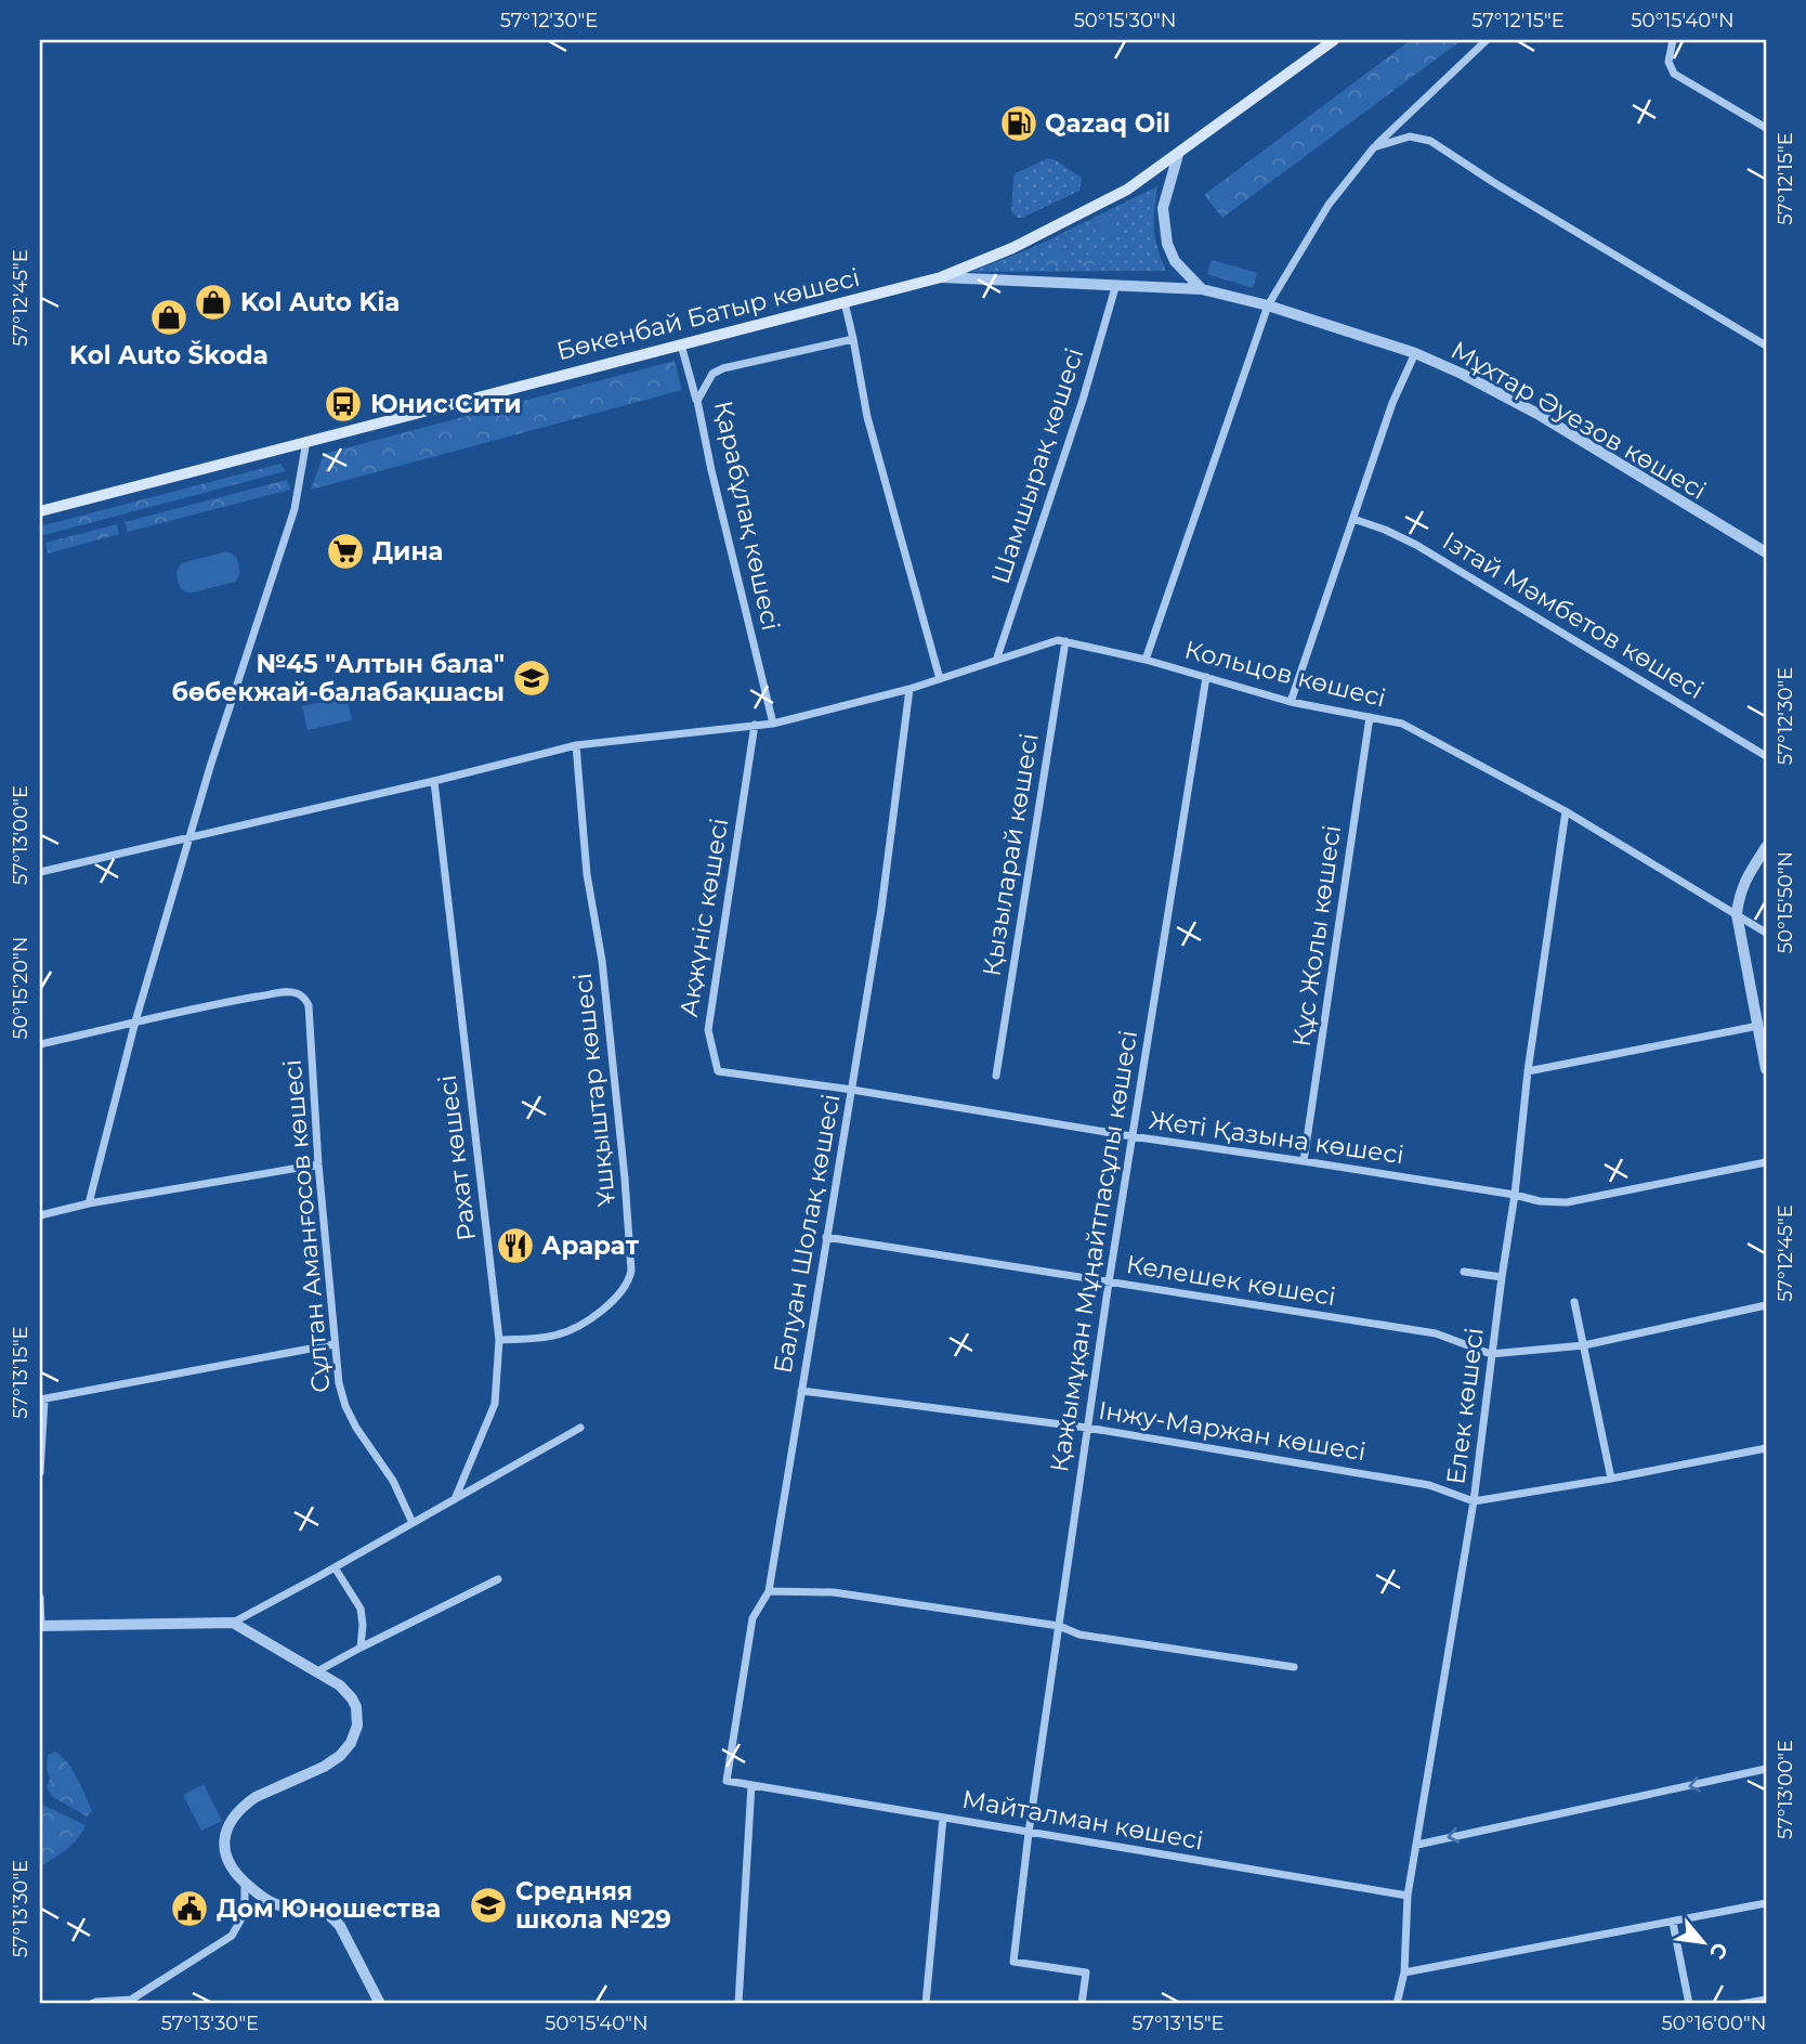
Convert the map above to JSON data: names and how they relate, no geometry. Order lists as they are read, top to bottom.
{
  "streets": {
    "main road": ["Бөкенбай Батыр көшесі"],
    "street": [
      "Мұхтар Әуезов көшесі",
      "Шамшырақ көшесі",
      "Қарабұлақ көшесі",
      "Ізтай Мәмбетов көшесі",
      "Кольцов көшесі",
      "Қызыларай көшесі",
      "Ақжүніс көшесі",
      "Құс Жолы көшесі",
      "Ұшқыштар көшесі",
      "Жеті Қазына көшесі",
      "Рахат көшесі",
      "Сұлтан Аманғосов көшесі",
      "Балуан Шолақ көшесі",
      "Қажымұқан Мұңайтпасұлы көшесі",
      "Келешек көшесі",
      "Елек көшесі",
      "Інжу-Маржан көшесі",
      "Майталман көшесі"
    ]
  },
  "crossings": [
    ["Бөкенбай Батыр көшесі", "Мұхтар Әуезов көшесі"],
    ["Мұхтар Әуезов көшесі", "Шамшырақ көшесі"],
    ["Шамшырақ көшесі", "Кольцов көшесі"],
    ["Қарабұлақ көшесі", "Кольцов көшесі"],
    ["Кольцов көшесі", "Қызыларай көшесі"],
    ["Кольцов көшесі", "Ақжүніс көшесі"],
    ["Кольцов көшесі", "Құс Жолы көшесі"],
    ["Кольцов көшесі", "Ұшқыштар көшесі"],
    ["Кольцов көшесі", "Рахат көшесі"],
    ["Кольцов көшесі", "Балуан Шолақ көшесі"],
    ["Кольцов көшесі", "Қажымұқан Мұңайтпасұлы көшесі"],
    ["Кольцов көшесі", "Елек көшесі"],
    ["Ақжүніс көшесі", "Жеті Қазына көшесі"],
    ["Ақжүніс көшесі", "Балуан Шолақ көшесі"],
    ["Құс Жолы көшесі", "Жеті Қазына көшесі"],
    ["Ұшқыштар көшесі", "Рахат көшесі"],
    ["Жеті Қазына көшесі", "Балуан Шолақ көшесі"],
    ["Жеті Қазына көшесі", "Қажымұқан Мұңайтпасұлы көшесі"],
    ["Жеті Қазына көшесі", "Елек көшесі"],
    ["Балуан Шолақ көшесі", "Келешек көшесі"],
    ["Балуан Шолақ көшесі", "Інжу-Маржан көшесі"],
    ["Балуан Шолақ көшесі", "Майталман көшесі"],
    ["Қажымұқан Мұңайтпасұлы көшесі", "Келешек көшесі"],
    ["Қажымұқан Мұңайтпасұлы көшесі", "Інжу-Маржан көшесі"],
    ["Қажымұқан Мұңайтпасұлы көшесі", "Майталман көшесі"],
    ["Келешек көшесі", "Елек көшесі"],
    ["Елек көшесі", "Інжу-Маржан көшесі"],
    ["Елек көшесі", "Майталман көшесі"]
  ],
  "places": {
    "fuel station": ["Qazaq Oil"],
    "shop": ["Kol Auto Kia", "Kol Auto Škoda"],
    "bus stop": ["Юнис Сити"],
    "supermarket": ["Дина"],
    "school or university": ["№45 \"Алтын бала\" бөбекжай-балабақшасы", "Средняя школа №29"],
    "restaurant": ["Арарат"],
    "public building": ["Дом Юношества"]
  },
  "north": "bottom right",
  "coordinates": [
    "57°12'30\"E",
    "50°15'30\"N",
    "57°12'15\"E",
    "50°15'40\"N",
    "57°12'45\"E",
    "57°13'00\"E",
    "50°15'50\"N",
    "50°15'20\"N",
    "57°13'15\"E",
    "57°13'30\"E",
    "50°16'00\"N"
  ]
}
